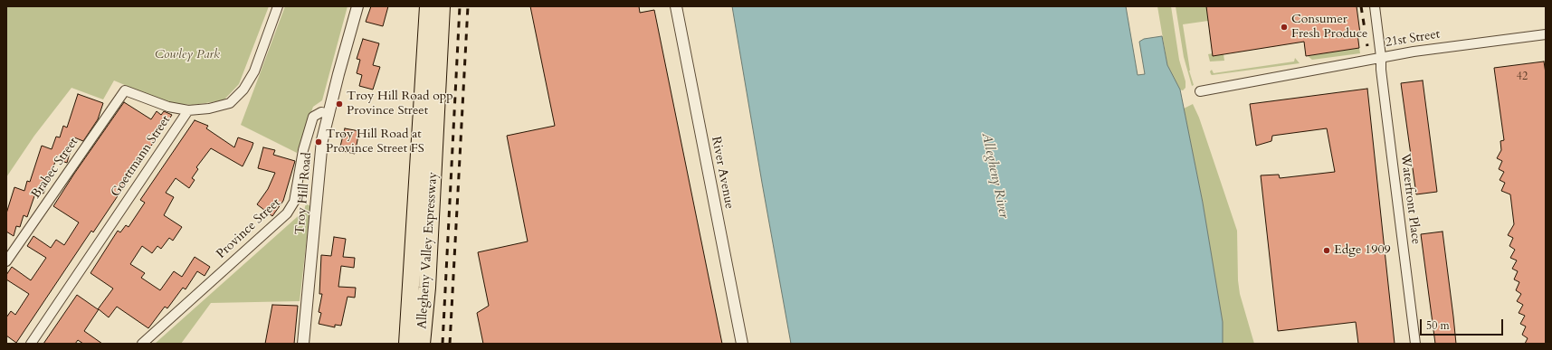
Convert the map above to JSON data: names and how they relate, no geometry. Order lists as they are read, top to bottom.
{
  "streets": {
    "highway": ["Allegheny Valley Expressway"],
    "street": [
      "21st Street",
      "Goettmann Street",
      "Brabec Street",
      "River Avenue",
      "Troy Hill Road",
      "Waterfront Place",
      "Province Street"
    ]
  },
  "crossings": [
    ["21st Street", "Waterfront Place"],
    ["Goettmann Street", "Brabec Street"],
    ["Troy Hill Road", "Province Street"]
  ],
  "water": ["Allegheny River"],
  "parks": ["Cowley Park"],
  "places": [
    "Consumer Fresh Produce",
    "Troy Hill Road opp Province Street",
    "Troy Hill Road at Province Street FS",
    "Edge 1909"
  ],
  "house_numbers": ["42"],
  "scale_bar": "50 m"
}
